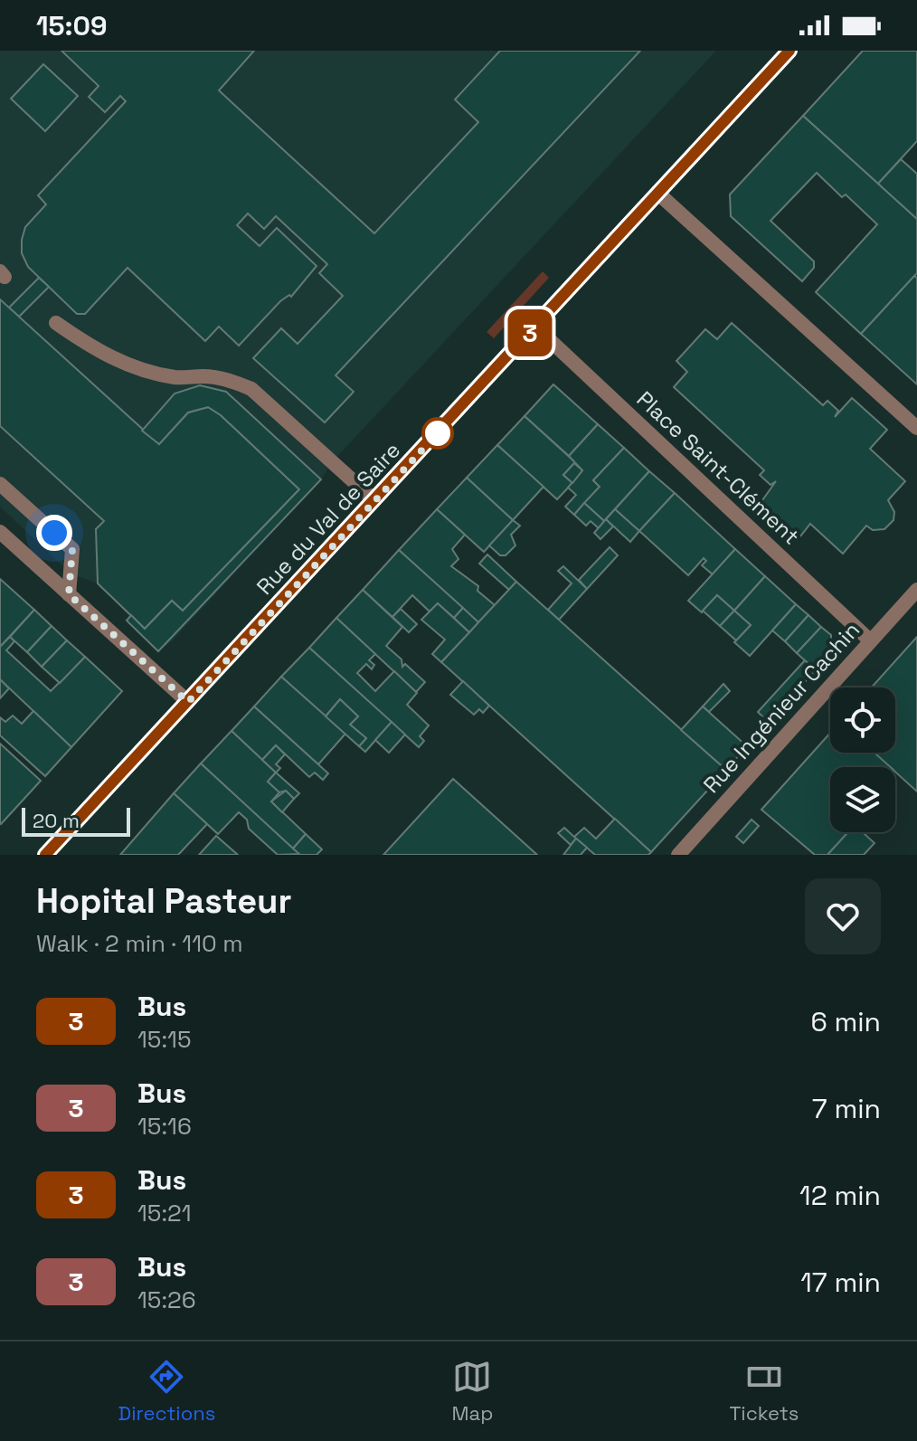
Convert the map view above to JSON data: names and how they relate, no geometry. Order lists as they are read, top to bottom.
{
  "streets": {
    "main road": ["Rue du Val de Saire"],
    "street": ["Place Saint-Clément", "Rue Ingénieur Cachin"]
  },
  "crossings": [
    ["Place Saint-Clément", "Rue du Val de Saire"],
    ["Place Saint-Clément", "Rue Ingénieur Cachin"]
  ],
  "lines": ["bus line 3"],
  "scale_bar": "20 m",
  "page": {
    "status": "15:09",
    "on_map": "3",
    "scale": "20 m",
    "heading": ["Hopital Pasteur", "Walk · 2 min · 110 m"],
    "list": [
      {
        "mark": "3",
        "name": "Bus",
        "note": "15:15",
        "value": "6 min"
      },
      {
        "mark": "3",
        "name": "Bus",
        "note": "15:16",
        "value": "7 min"
      },
      {
        "mark": "3",
        "name": "Bus",
        "note": "15:21",
        "value": "12 min"
      },
      {
        "mark": "3",
        "name": "Bus",
        "note": "15:26",
        "value": "17 min"
      }
    ],
    "tabs": ["Directions", "Map", "Tickets"]
  }
}
